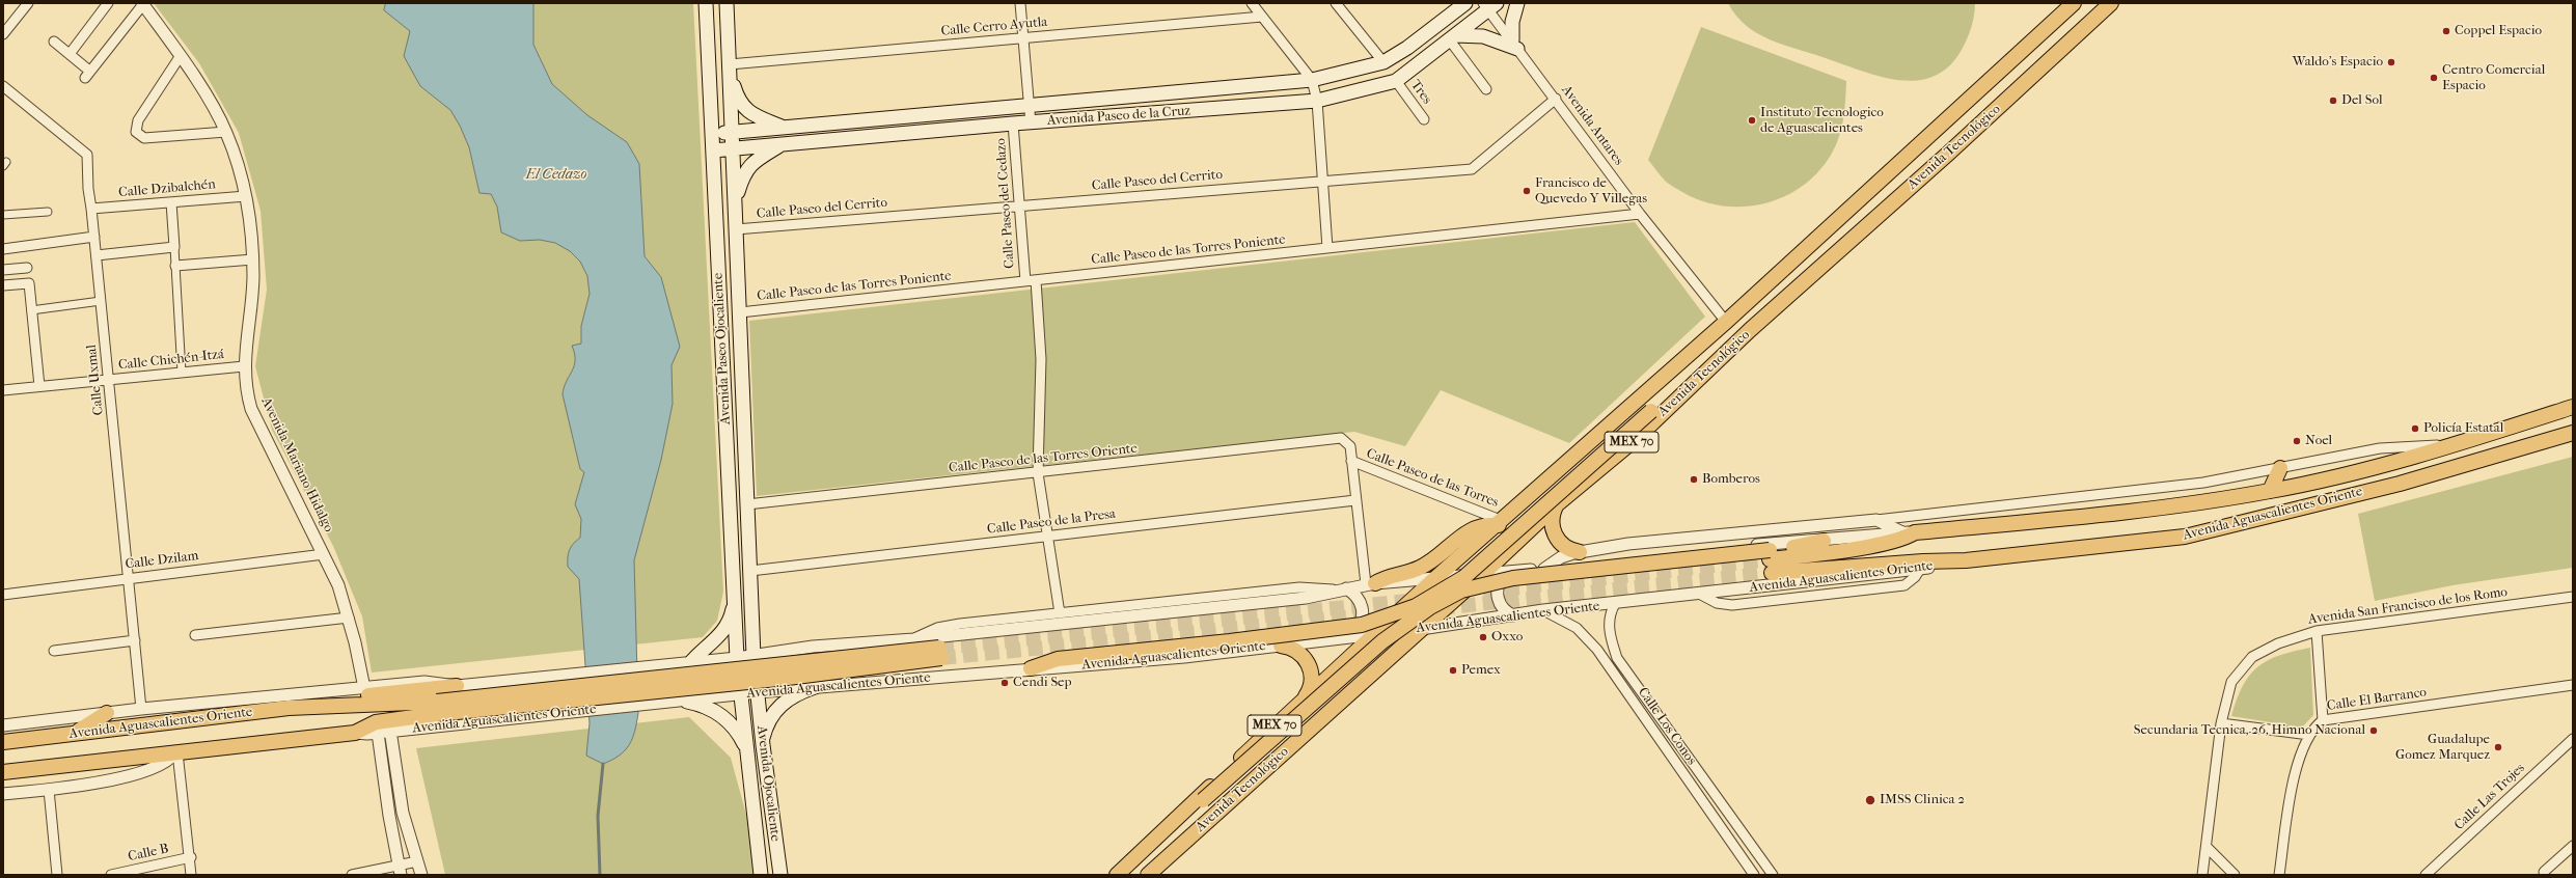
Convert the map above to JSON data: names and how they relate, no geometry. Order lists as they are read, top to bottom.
{
  "streets": {
    "main road": [
      "Avenida Paseo de la Cruz",
      "Avenida Tecnológico",
      "Avenida Paseo Ojocaliente",
      "MEX 70",
      "Avenida Aguascalientes Oriente",
      "Avenida Ojocaliente"
    ],
    "street": [
      "Calle Cerro Ayutla",
      "Tres",
      "Avenida Antares",
      "Calle Paseo del Cerrito",
      "Calle Dzibalchén",
      "Calle Paseo del Cedazo",
      "Calle Paseo de las Torres Poniente",
      "Calle Chichén-Itzá",
      "Calle Uxmal",
      "Calle Paseo de las Torres Oriente",
      "Avenida Mariano Hidalgo",
      "Calle Paseo de las Torres",
      "Calle Paseo de la Presa",
      "Calle Dzilam",
      "Avenida San Francisco de los Romo",
      "Calle El Barranco",
      "Calle Los Conos",
      "Calle Las Trojes",
      "Calle B"
    ]
  },
  "crossings": [
    ["Calle Cerro Ayutla", "Avenida Paseo Ojocaliente"],
    ["Tres", "Avenida Paseo de la Cruz"],
    ["Avenida Paseo de la Cruz", "Avenida Antares"],
    ["Avenida Paseo de la Cruz", "Calle Paseo del Cedazo"],
    ["Avenida Paseo de la Cruz", "Avenida Paseo Ojocaliente"],
    ["Avenida Antares", "Avenida Tecnológico"],
    ["Avenida Antares", "Calle Paseo del Cerrito"],
    ["Avenida Antares", "Calle Paseo de las Torres Poniente"],
    ["Avenida Tecnológico", "Calle Paseo de las Torres"],
    ["Avenida Tecnológico", "Avenida Aguascalientes Oriente"],
    ["Calle Paseo del Cerrito", "Calle Paseo del Cedazo"],
    ["Calle Paseo del Cerrito", "Avenida Paseo Ojocaliente"],
    ["Calle Dzibalchén", "Calle Uxmal"],
    ["Calle Dzibalchén", "Avenida Mariano Hidalgo"],
    ["Calle Paseo del Cedazo", "Calle Paseo de las Torres Poniente"],
    ["Calle Paseo de las Torres Poniente", "Avenida Paseo Ojocaliente"],
    ["Avenida Paseo Ojocaliente", "Calle Paseo de las Torres Oriente"],
    ["Avenida Paseo Ojocaliente", "Avenida Aguascalientes Oriente"],
    ["Avenida Paseo Ojocaliente", "Calle Paseo de la Presa"],
    ["Avenida Paseo Ojocaliente", "Avenida Ojocaliente"],
    ["Calle Chichén-Itzá", "Calle Uxmal"],
    ["Calle Chichén-Itzá", "Avenida Mariano Hidalgo"],
    ["Calle Uxmal", "Avenida Aguascalientes Oriente"],
    ["Calle Uxmal", "Calle Dzilam"],
    ["Calle Paseo de las Torres Oriente", "Calle Paseo de las Torres"],
    ["Avenida Mariano Hidalgo", "Avenida Aguascalientes Oriente"],
    ["Avenida Mariano Hidalgo", "Calle Dzilam"],
    ["Avenida Aguascalientes Oriente", "Calle Los Conos"],
    ["Avenida Aguascalientes Oriente", "Avenida Ojocaliente"]
  ],
  "water": ["El Cedazo"],
  "places": [
    "Coppel Espacio",
    "Waldo’s Espacio",
    "Centro Comercial Espacio",
    "Del Sol",
    "Instituto Tecnologico de Aguascalientes",
    "Francisco de Quevedo Y Villegas",
    "Policía Estatal",
    "Noel",
    "Bomberos",
    "Oxxo",
    "Pemex",
    "Cendi Sep",
    "Secundaria Tecnica, 26, Himno Nacional",
    "Guadalupe Gomez Marquez",
    "IMSS Clinica 2"
  ]
}
